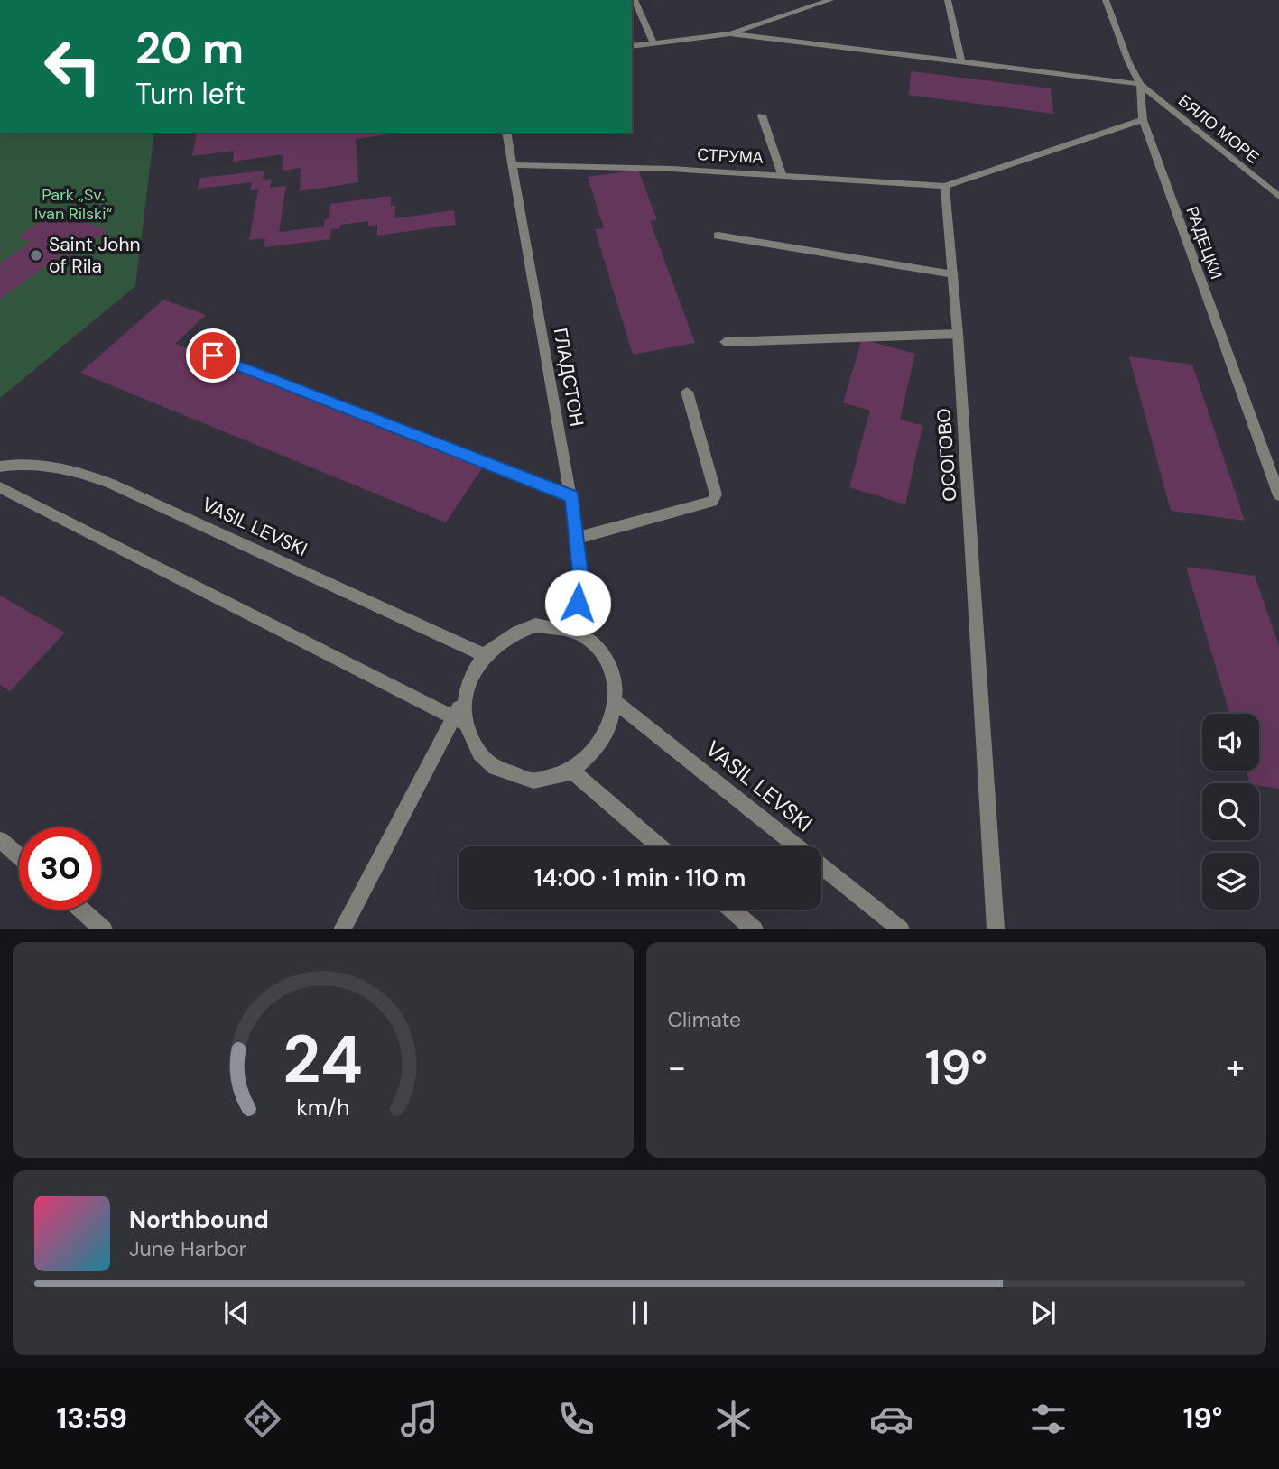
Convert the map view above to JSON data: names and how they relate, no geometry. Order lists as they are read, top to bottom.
{
  "streets": {
    "street": [
      "БЯЛО МОРЕ",
      "СТРУМА",
      "РАДЕЦКИ",
      "ГЛАДСТОН",
      "ОСОГОВО",
      "VASIL LEVSKI"
    ]
  },
  "crossings": [
    ["БЯЛО МОРЕ", "РАДЕЦКИ"],
    ["СТРУМА", "ГЛАДСТОН"],
    ["СТРУМА", "ОСОГОВО"],
    ["ГЛАДСТОН", "VASIL LEVSKI"]
  ],
  "parks": ["Park „Sv. Ivan Rilski“"],
  "places": ["Saint John of Rila"],
  "page": {
    "turn": ["20 m", "Turn left"],
    "limit": "30",
    "trip": "14:00 · 1 min · 110 m",
    "tile": "Climate",
    "heat": ["−", "19°", "+"],
    "song": ["Northbound", "June Harbor"],
    "tabs": ["13:59", "19°"],
    "gauge": ["24", "km/h"]
  }
}
